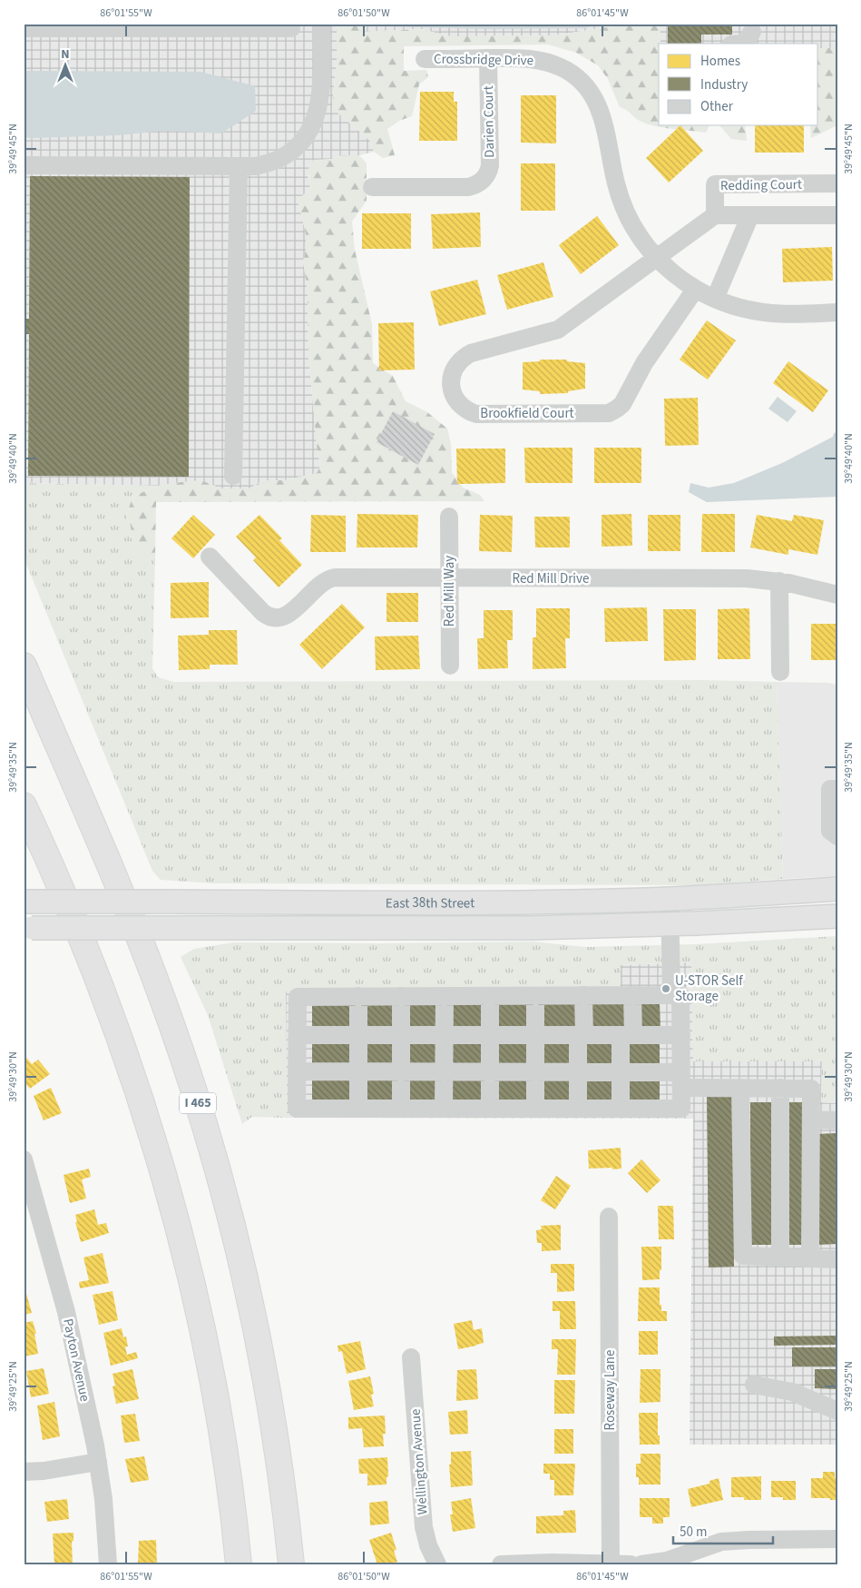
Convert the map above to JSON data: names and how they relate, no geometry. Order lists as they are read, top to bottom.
{
  "streets": {
    "highway": ["I 465"],
    "main road": ["East 38th Street"],
    "street": [
      "Crossbridge Drive",
      "Darien Court",
      "Redding Court",
      "Brookfield Court",
      "Red Mill Drive",
      "Red Mill Way",
      "Payton Avenue",
      "Roseway Lane",
      "Wellington Avenue"
    ]
  },
  "crossings": [
    ["Crossbridge Drive", "Darien Court"],
    ["Crossbridge Drive", "Brookfield Court"],
    ["Red Mill Drive", "Red Mill Way"]
  ],
  "places": ["U-STOR Self Storage"],
  "legend": ["Homes", "Industry", "Other"],
  "scale_bar": "50 m",
  "north": "top",
  "coordinates": [
    "86°01'55\"W",
    "86°01'50\"W",
    "86°01'45\"W",
    "39°49'45\"N",
    "39°49'40\"N",
    "39°49'35\"N",
    "39°49'30\"N",
    "39°49'25\"N"
  ]
}
